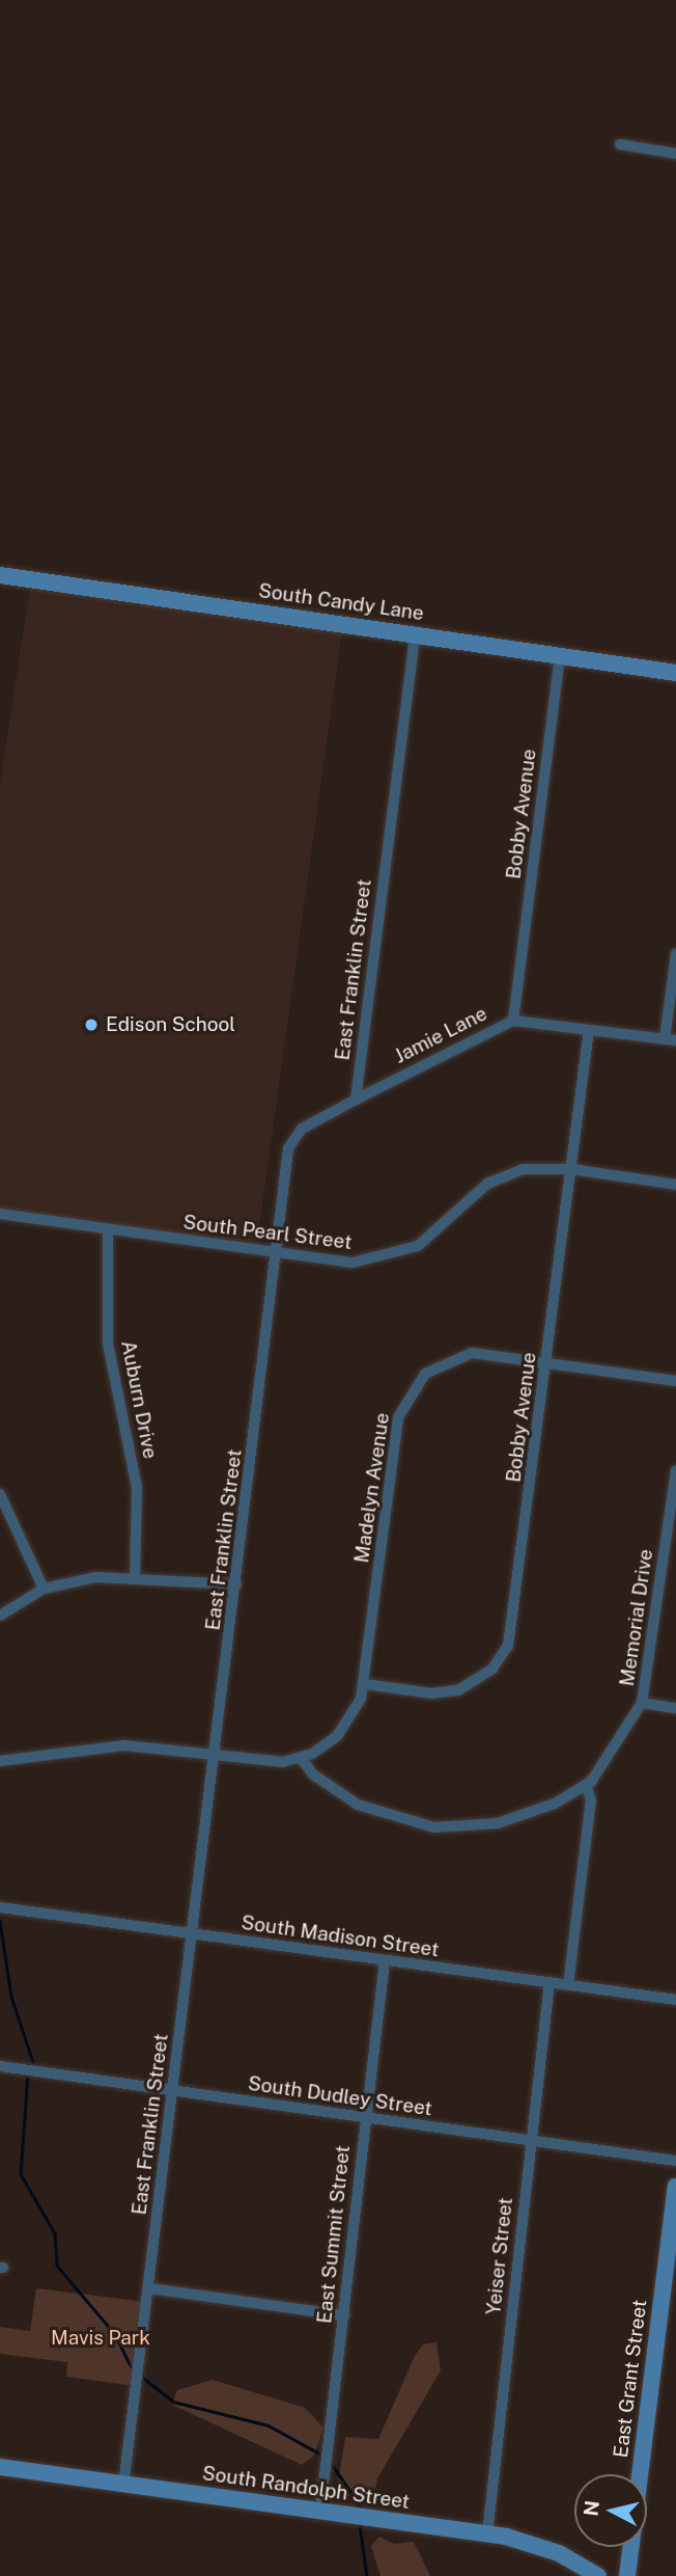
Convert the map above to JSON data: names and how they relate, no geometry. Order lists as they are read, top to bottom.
{
  "streets": {
    "main road": ["South Candy Lane", "East Grant Street", "South Randolph Street"],
    "street": [
      "Bobby Avenue",
      "East Franklin Street",
      "Jamie Lane",
      "South Pearl Street",
      "Auburn Drive",
      "Madelyn Avenue",
      "Memorial Drive",
      "South Madison Street",
      "South Dudley Street",
      "East Summit Street",
      "Yeiser Street"
    ]
  },
  "crossings": [
    ["South Candy Lane", "Bobby Avenue"],
    ["South Candy Lane", "East Franklin Street"],
    ["Bobby Avenue", "Jamie Lane"],
    ["Bobby Avenue", "South Pearl Street"],
    ["Bobby Avenue", "Madelyn Avenue"],
    ["East Franklin Street", "Jamie Lane"],
    ["East Franklin Street", "South Pearl Street"],
    ["East Franklin Street", "South Madison Street"],
    ["East Franklin Street", "South Dudley Street"],
    ["East Franklin Street", "South Randolph Street"],
    ["South Pearl Street", "Auburn Drive"],
    ["Madelyn Avenue", "Memorial Drive"],
    ["South Madison Street", "East Summit Street"],
    ["South Madison Street", "Yeiser Street"],
    ["South Dudley Street", "East Summit Street"],
    ["South Dudley Street", "Yeiser Street"],
    ["East Summit Street", "South Randolph Street"],
    ["Yeiser Street", "South Randolph Street"]
  ],
  "parks": ["Mavis Park"],
  "places": ["Edison School"],
  "north": "left"
}
